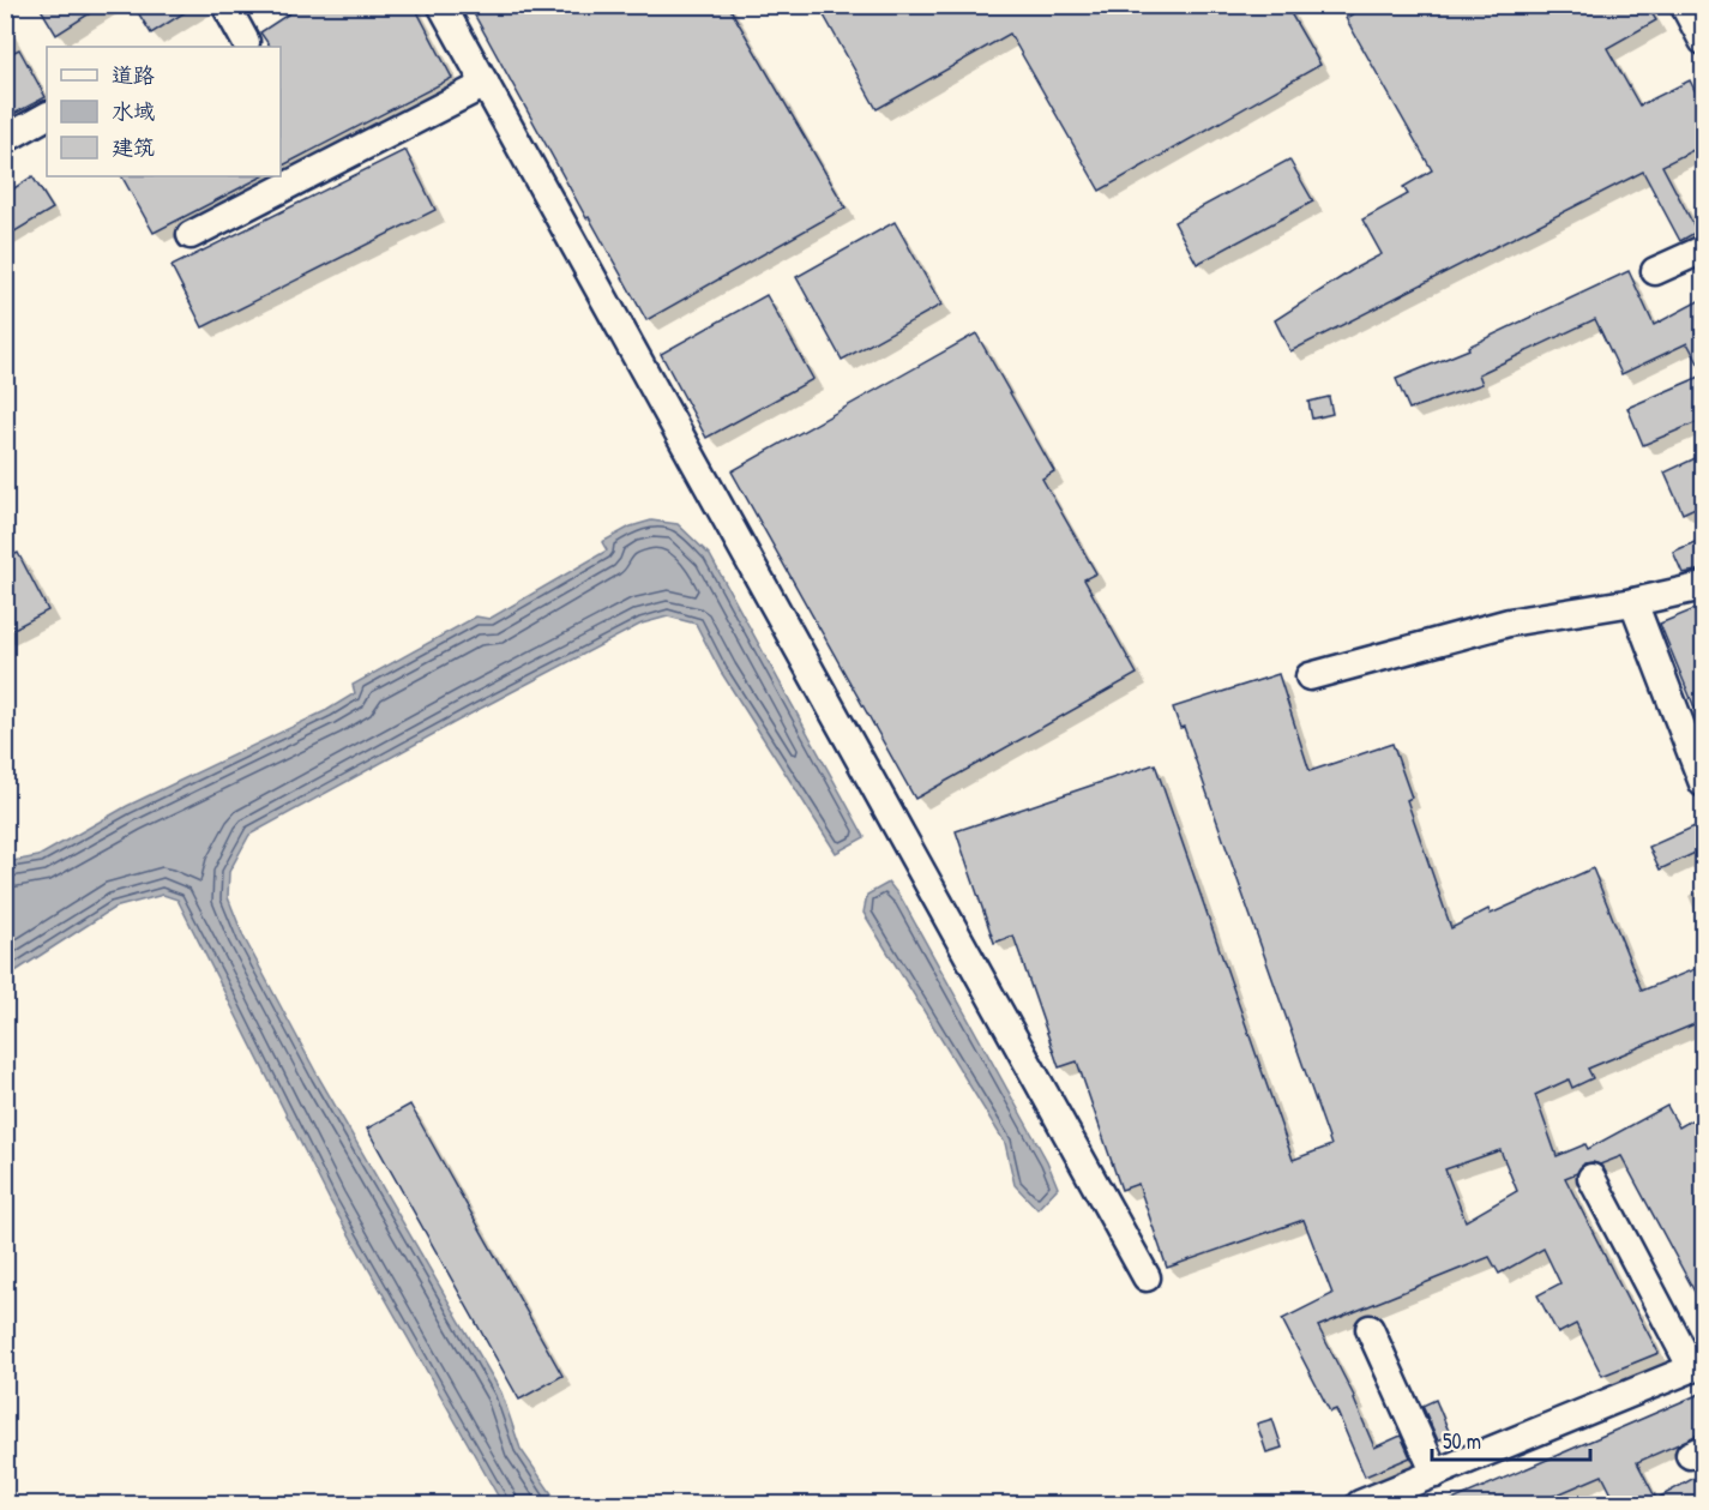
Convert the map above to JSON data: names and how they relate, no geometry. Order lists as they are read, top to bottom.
{
  "legend": ["道路", "水域", "建筑"],
  "scale_bar": "50 m"
}
